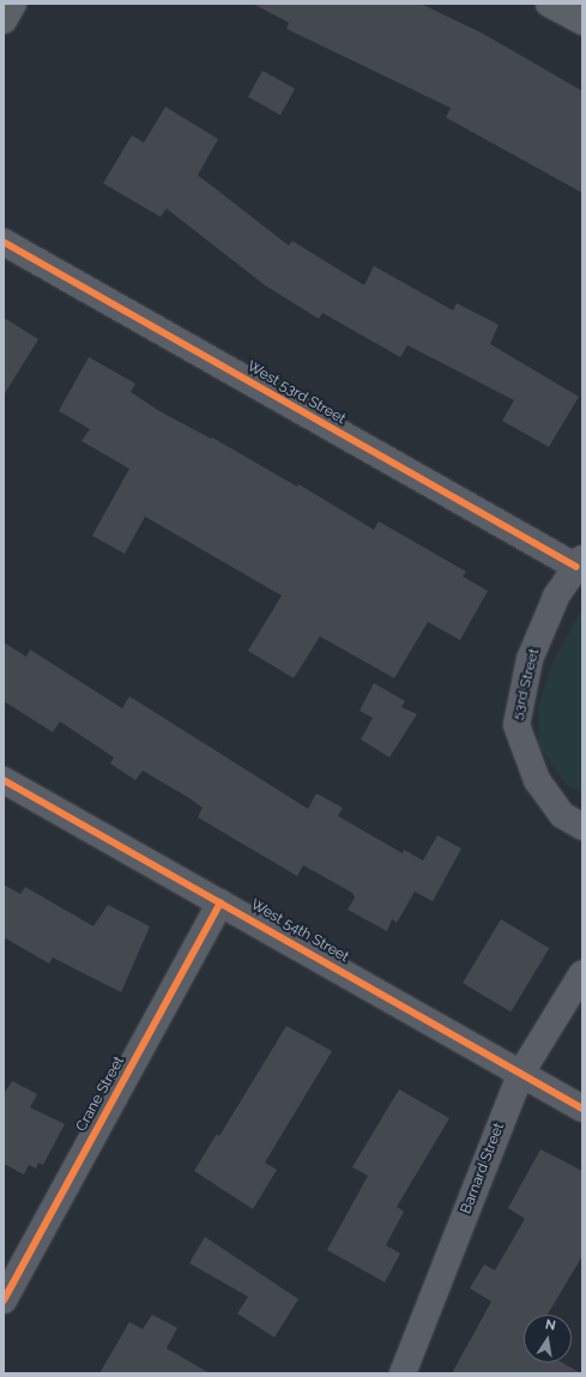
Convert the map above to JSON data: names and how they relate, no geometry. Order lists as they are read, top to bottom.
{
  "streets": {
    "street": [
      "West 53rd Street",
      "53rd Street",
      "West 54th Street",
      "Crane Street",
      "Barnard Street"
    ]
  },
  "crossings": [
    ["West 53rd Street", "53rd Street"],
    ["West 54th Street", "Crane Street"],
    ["West 54th Street", "Barnard Street"]
  ],
  "north": "top"
}
